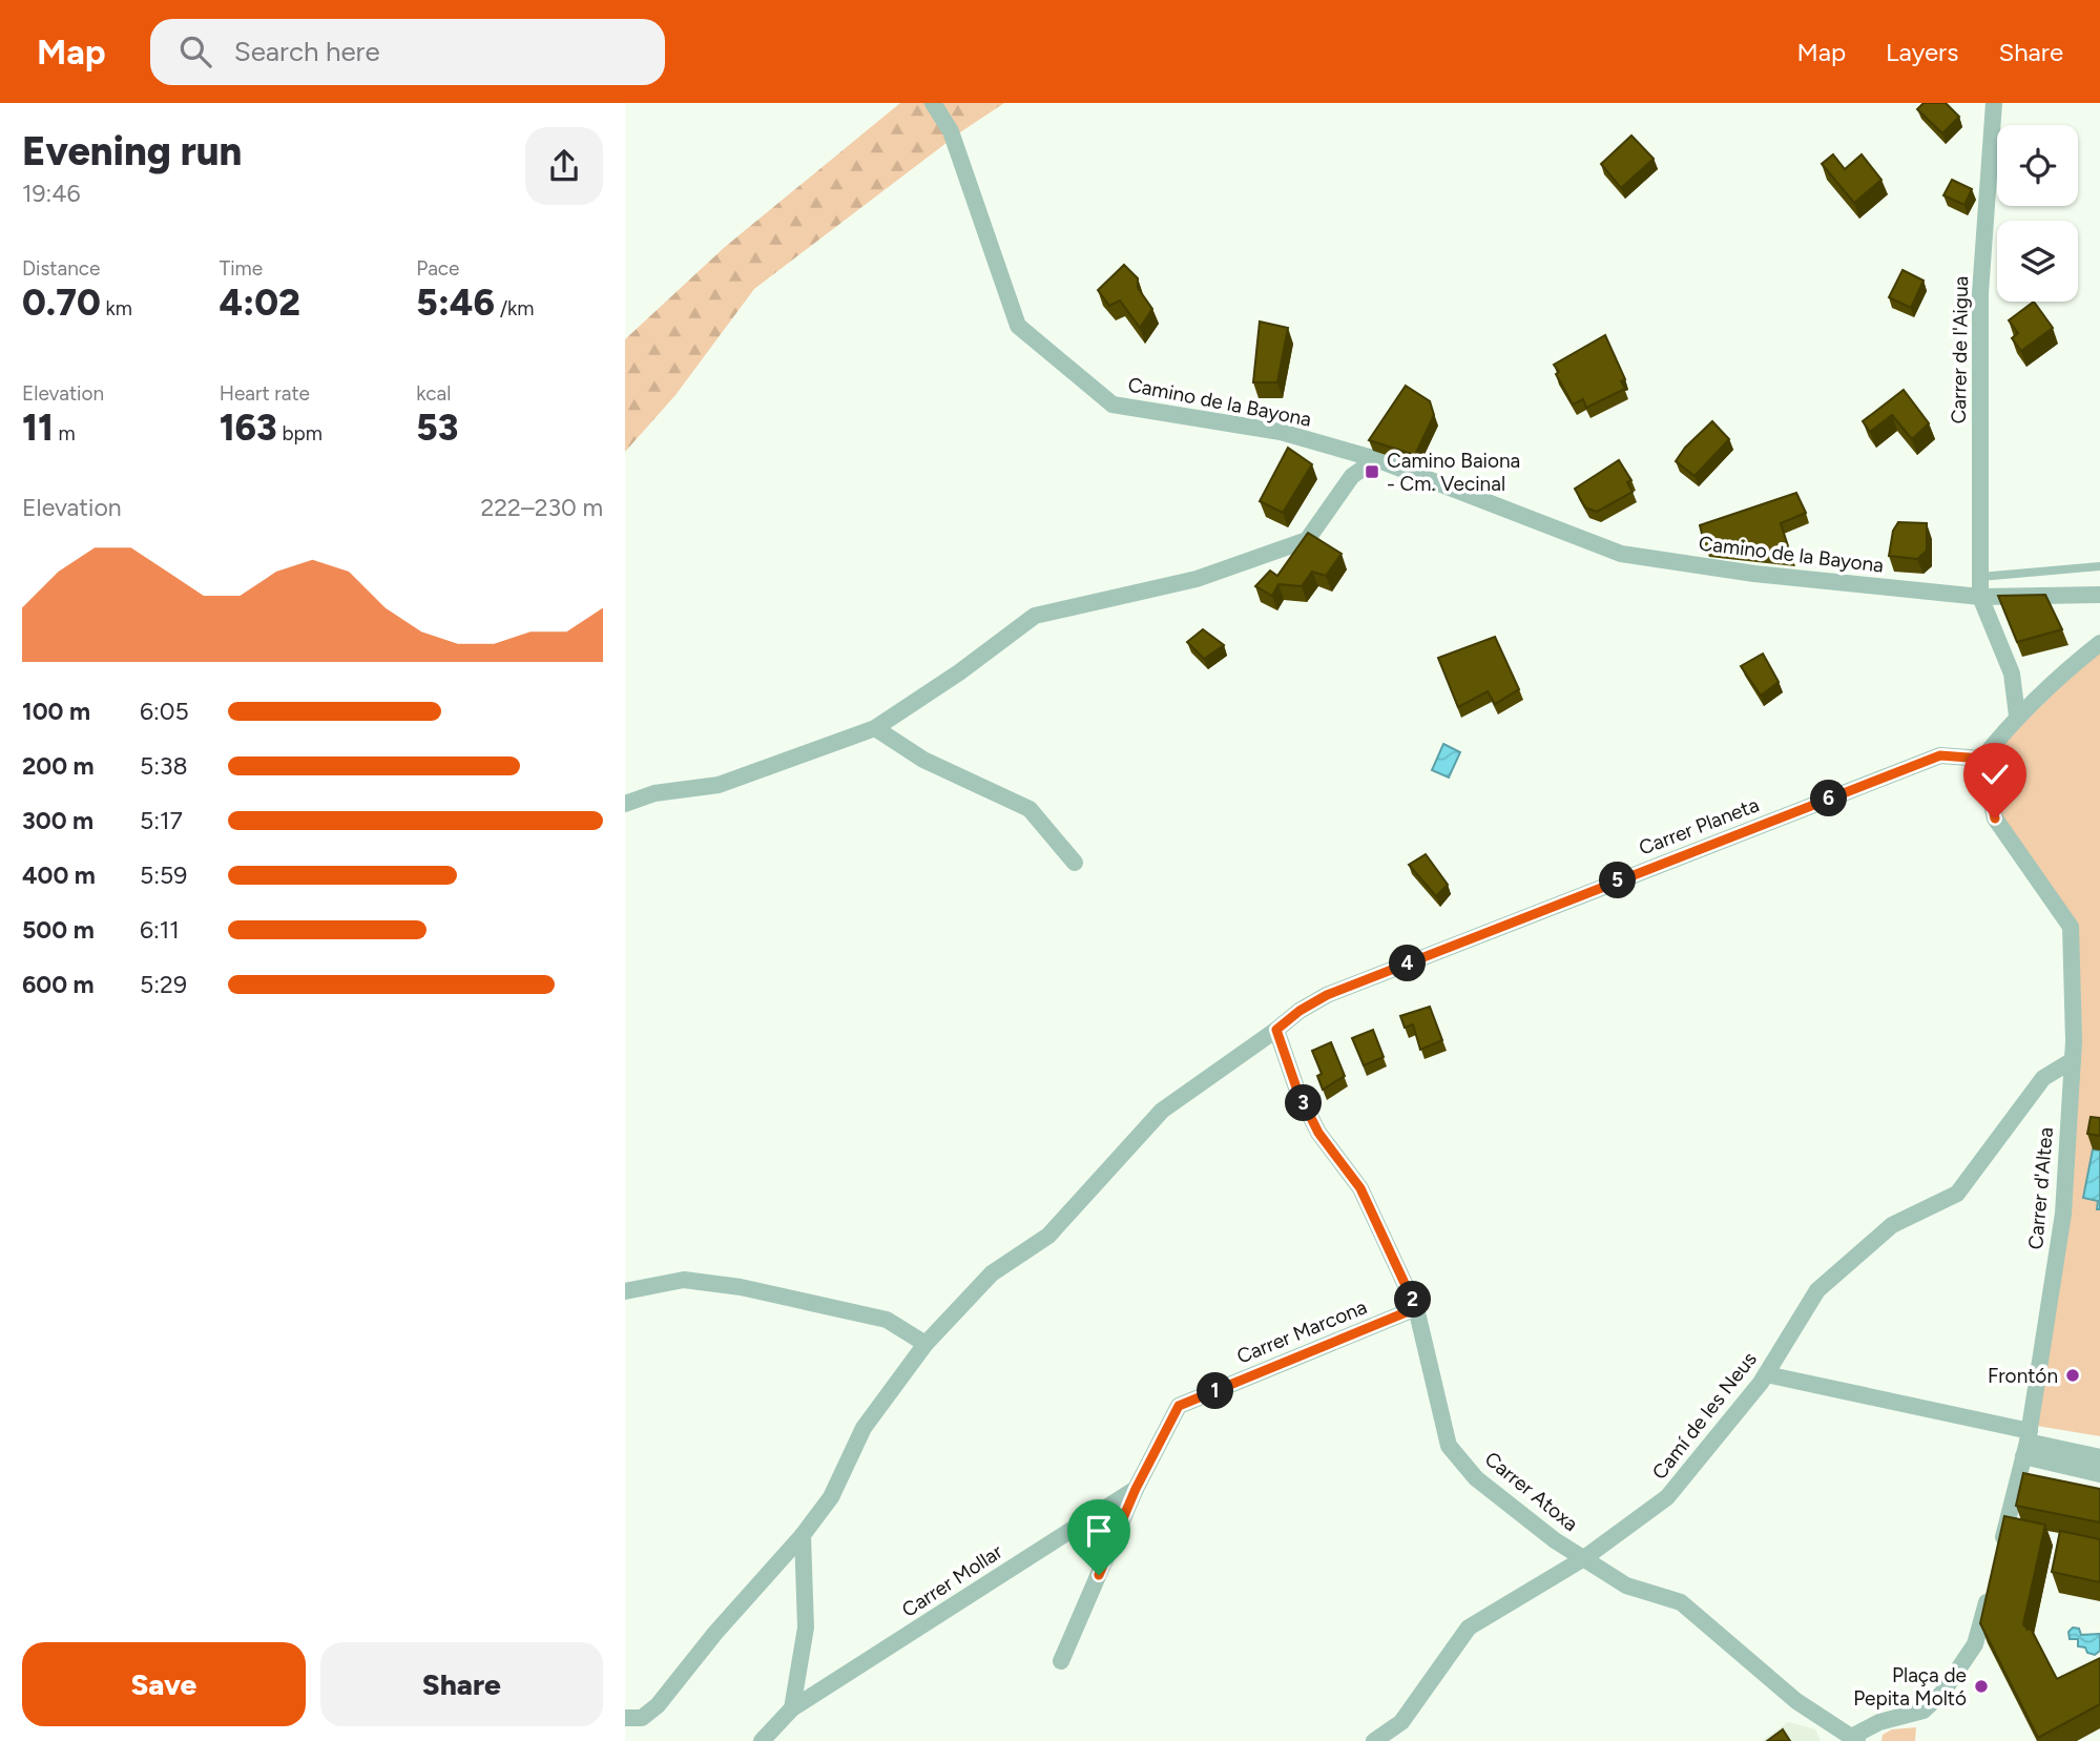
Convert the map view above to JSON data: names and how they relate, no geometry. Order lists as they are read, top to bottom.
{
  "streets": {
    "street": [
      "Carrer de l'Aigua",
      "Camino de la Bayona",
      "Carrer Planeta",
      "Carrer d'Altea",
      "Carrer Marcona",
      "Camí de les Neus",
      "Carrer Atoxa",
      "Carrer Mollar"
    ]
  },
  "crossings": [
    ["Carrer de l'Aigua", "Camino de la Bayona"],
    ["Carrer Planeta", "Carrer d'Altea"],
    ["Carrer Planeta", "Carrer Atoxa"],
    ["Carrer d'Altea", "Camí de les Neus"],
    ["Carrer Marcona", "Carrer Atoxa"],
    ["Carrer Marcona", "Carrer Mollar"],
    ["Camí de les Neus", "Carrer Atoxa"]
  ],
  "places": {
    "transit": ["Camino Baiona - Cm. Vecinal"],
    "other": ["Frontón", "Plaça de Pepita Moltó"]
  },
  "page": {
    "header": "Map",
    "search": "Search here",
    "nav": ["Map", "Layers", "Share"],
    "heading": ["Evening run", "19:46"],
    "stats": [
      ["Distance", "0.70 km"],
      ["Time", "4:02"],
      ["Pace", "5:46 /km"],
      ["Elevation", "11 m"],
      ["Heart rate", "163 bpm"],
      ["kcal", "53"]
    ],
    "chart": ["Elevation", "222–230 m"],
    "list": [
      {
        "name": "100 m",
        "note": "6:05"
      },
      {
        "name": "200 m",
        "note": "5:38"
      },
      {
        "name": "300 m",
        "note": "5:17"
      },
      {
        "name": "400 m",
        "note": "5:59"
      },
      {
        "name": "500 m",
        "note": "6:11"
      },
      {
        "name": "600 m",
        "note": "5:29"
      }
    ],
    "pins": [
      "6",
      "5",
      "4",
      "3",
      "2",
      "1"
    ],
    "buttons": ["Save", "Share"]
  }
}
